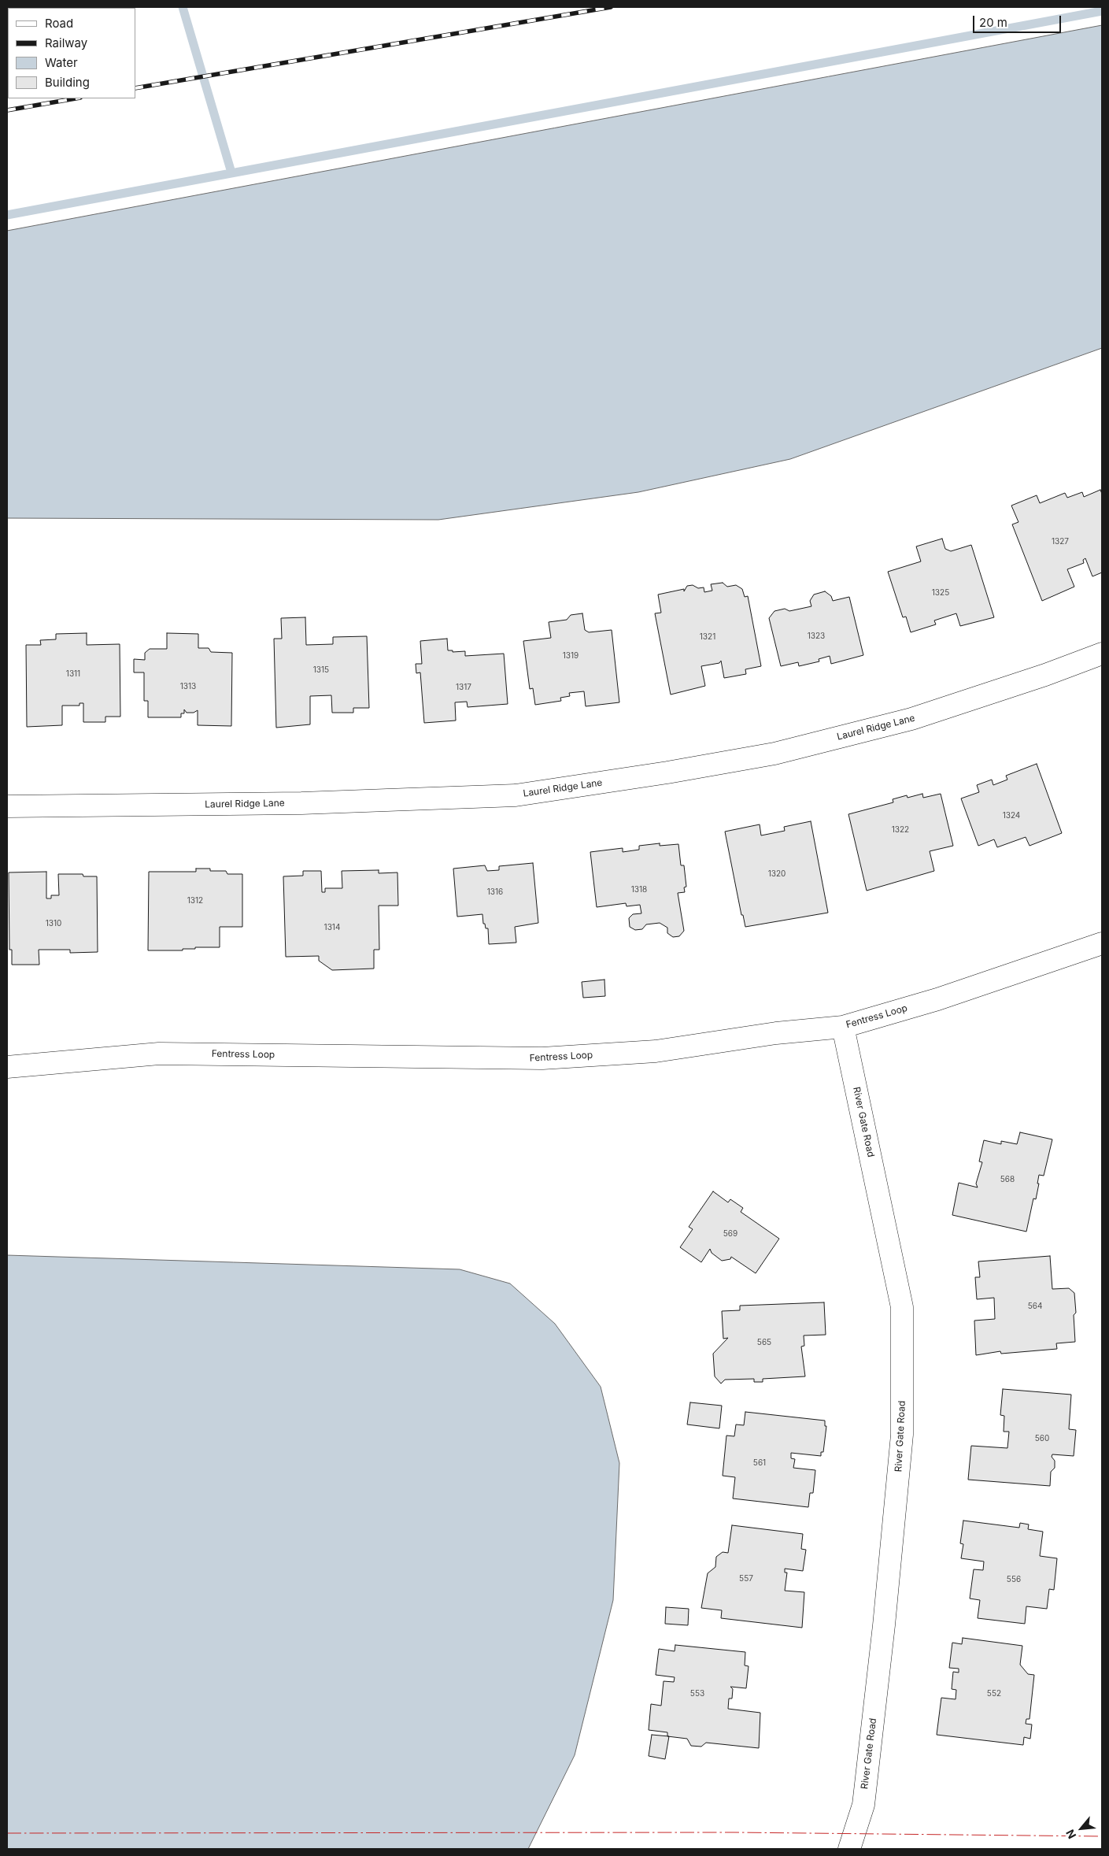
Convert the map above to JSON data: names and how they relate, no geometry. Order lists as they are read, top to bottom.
{
  "streets": {
    "street": ["Laurel Ridge Lane", "Fentress Loop", "River Gate Road"]
  },
  "crossings": [
    ["Fentress Loop", "River Gate Road"]
  ],
  "house_numbers": [
    "1327",
    "1325",
    "1323",
    "1321",
    "1319",
    "1315",
    "1311",
    "1313",
    "1317",
    "1324",
    "1322",
    "1320",
    "1318",
    "1316",
    "1312",
    "1310",
    "1314",
    "568",
    "569",
    "564",
    "565",
    "560",
    "561",
    "557",
    "556",
    "553",
    "552"
  ],
  "legend": [
    "Road",
    "Railway",
    "Water",
    "Building"
  ],
  "scale_bar": "20 m",
  "north": "bottom left"
}
